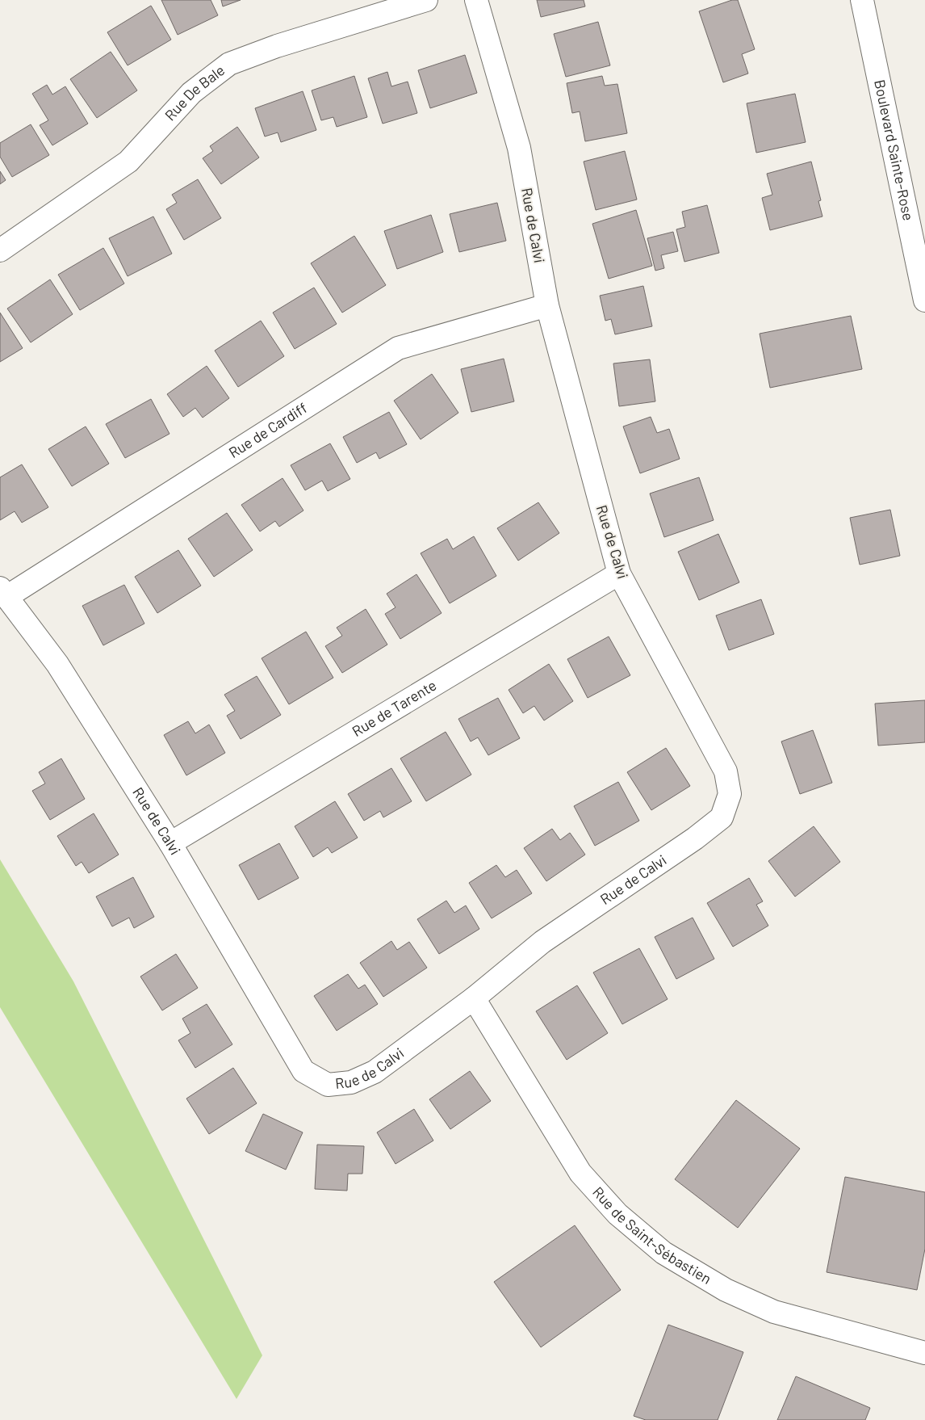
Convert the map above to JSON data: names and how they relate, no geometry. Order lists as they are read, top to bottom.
{
  "streets": {
    "street": [
      "Rue De Bale",
      "Boulevard Sainte-Rose",
      "Rue de Calvi",
      "Rue de Cardiff",
      "Rue de Tarente",
      "Rue de Saint-Sébastien"
    ]
  },
  "crossings": [
    ["Rue de Calvi", "Rue de Cardiff"],
    ["Rue de Calvi", "Rue de Tarente"],
    ["Rue de Calvi", "Rue de Saint-Sébastien"]
  ]
}
